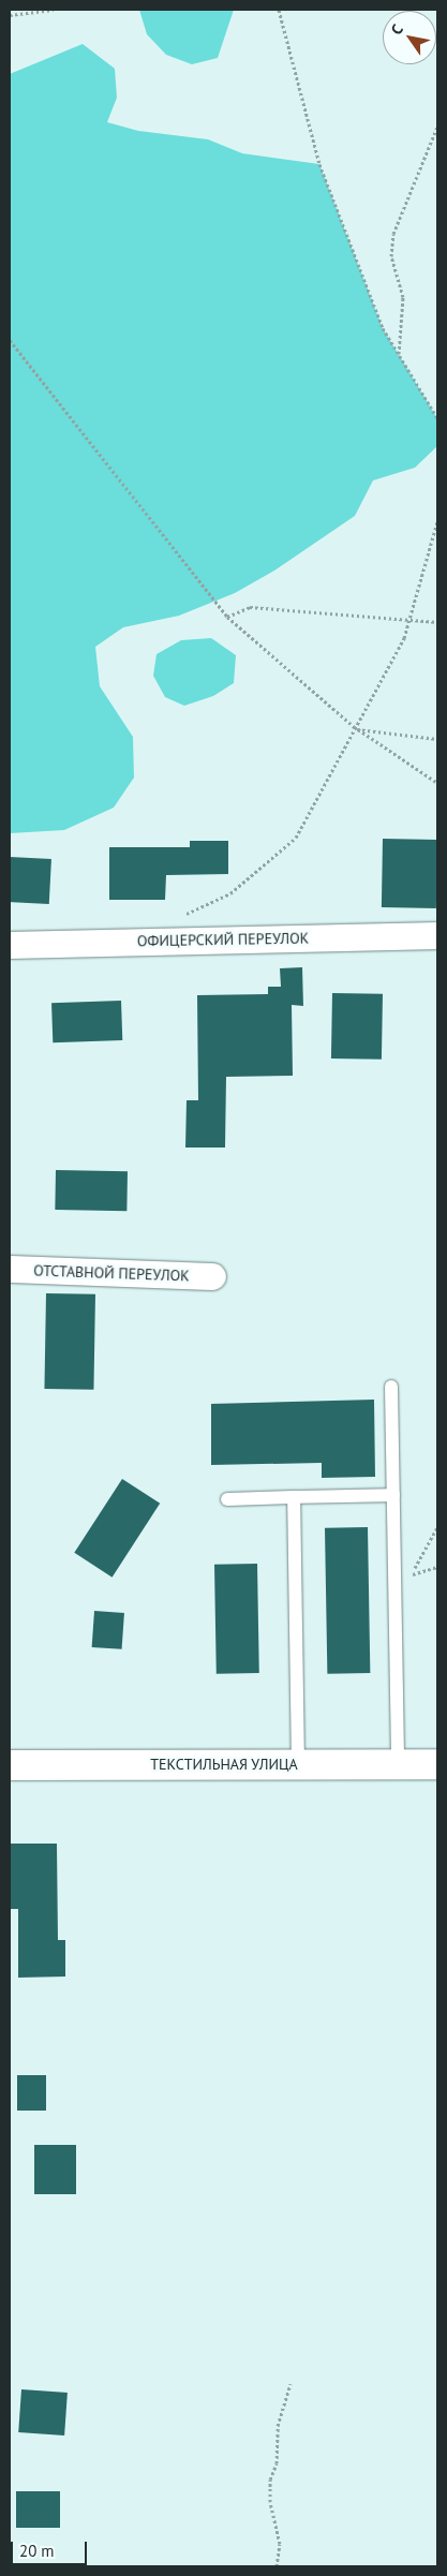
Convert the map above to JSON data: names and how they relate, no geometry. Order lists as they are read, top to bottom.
{
  "streets": {
    "main road": ["ТЕКСТИЛЬНАЯ УЛИЦА"],
    "street": ["ОФИЦЕРСКИЙ ПЕРЕУЛОК", "ОТСТАВНОЙ ПЕРЕУЛОК"]
  },
  "scale_bar": "20 m",
  "north": "top left"
}
